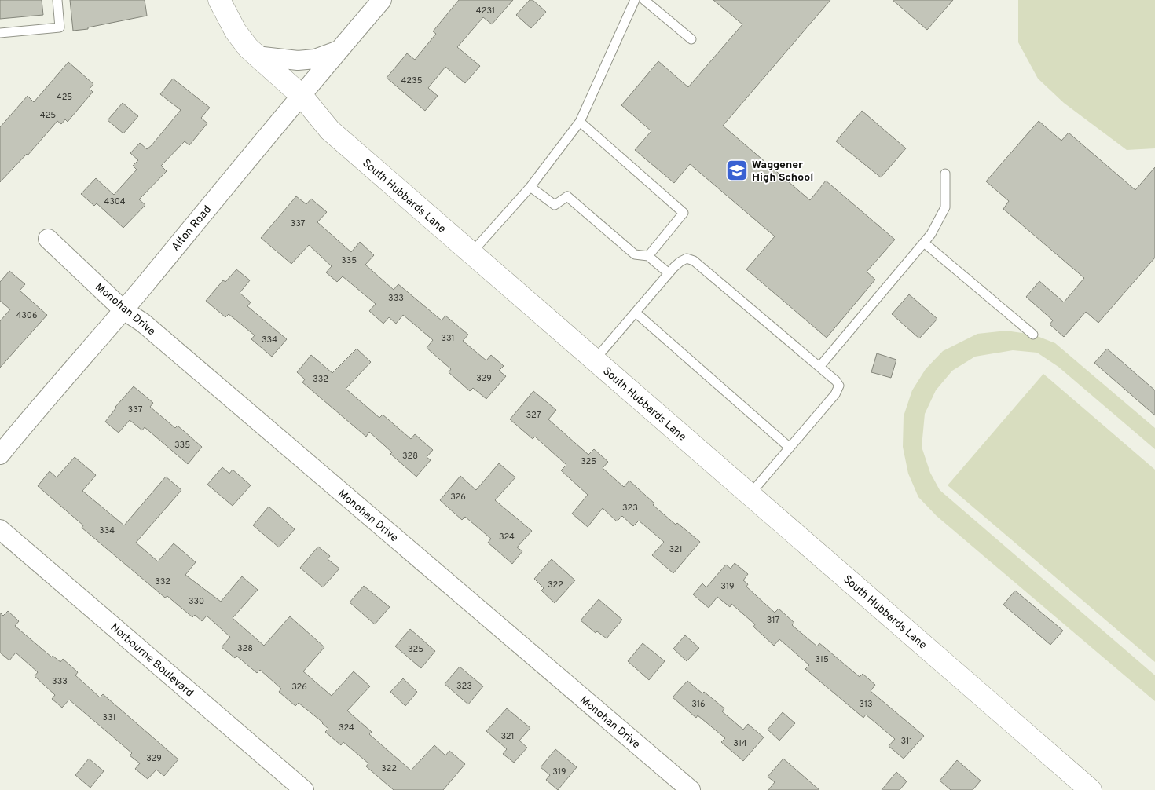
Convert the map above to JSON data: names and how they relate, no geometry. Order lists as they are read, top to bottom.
{
  "streets": {
    "street": [
      "South Hubbards Lane",
      "Alton Road",
      "Monohan Drive",
      "Norbourne Boulevard"
    ]
  },
  "crossings": [
    ["South Hubbards Lane", "Alton Road"],
    ["Alton Road", "Monohan Drive"]
  ],
  "places": {
    "school or university": ["Waggener High School"]
  },
  "house_numbers": [
    "4231",
    "4235",
    "425",
    "425",
    "4304",
    "337",
    "335",
    "333",
    "4306",
    "331",
    "334",
    "329",
    "332",
    "337",
    "327",
    "335",
    "328",
    "325",
    "326",
    "323",
    "334",
    "324",
    "321",
    "332",
    "322",
    "319",
    "330",
    "317",
    "328",
    "325",
    "315",
    "333",
    "323",
    "326",
    "316",
    "313",
    "331",
    "324",
    "321",
    "311",
    "314",
    "329",
    "322",
    "319"
  ]
}
